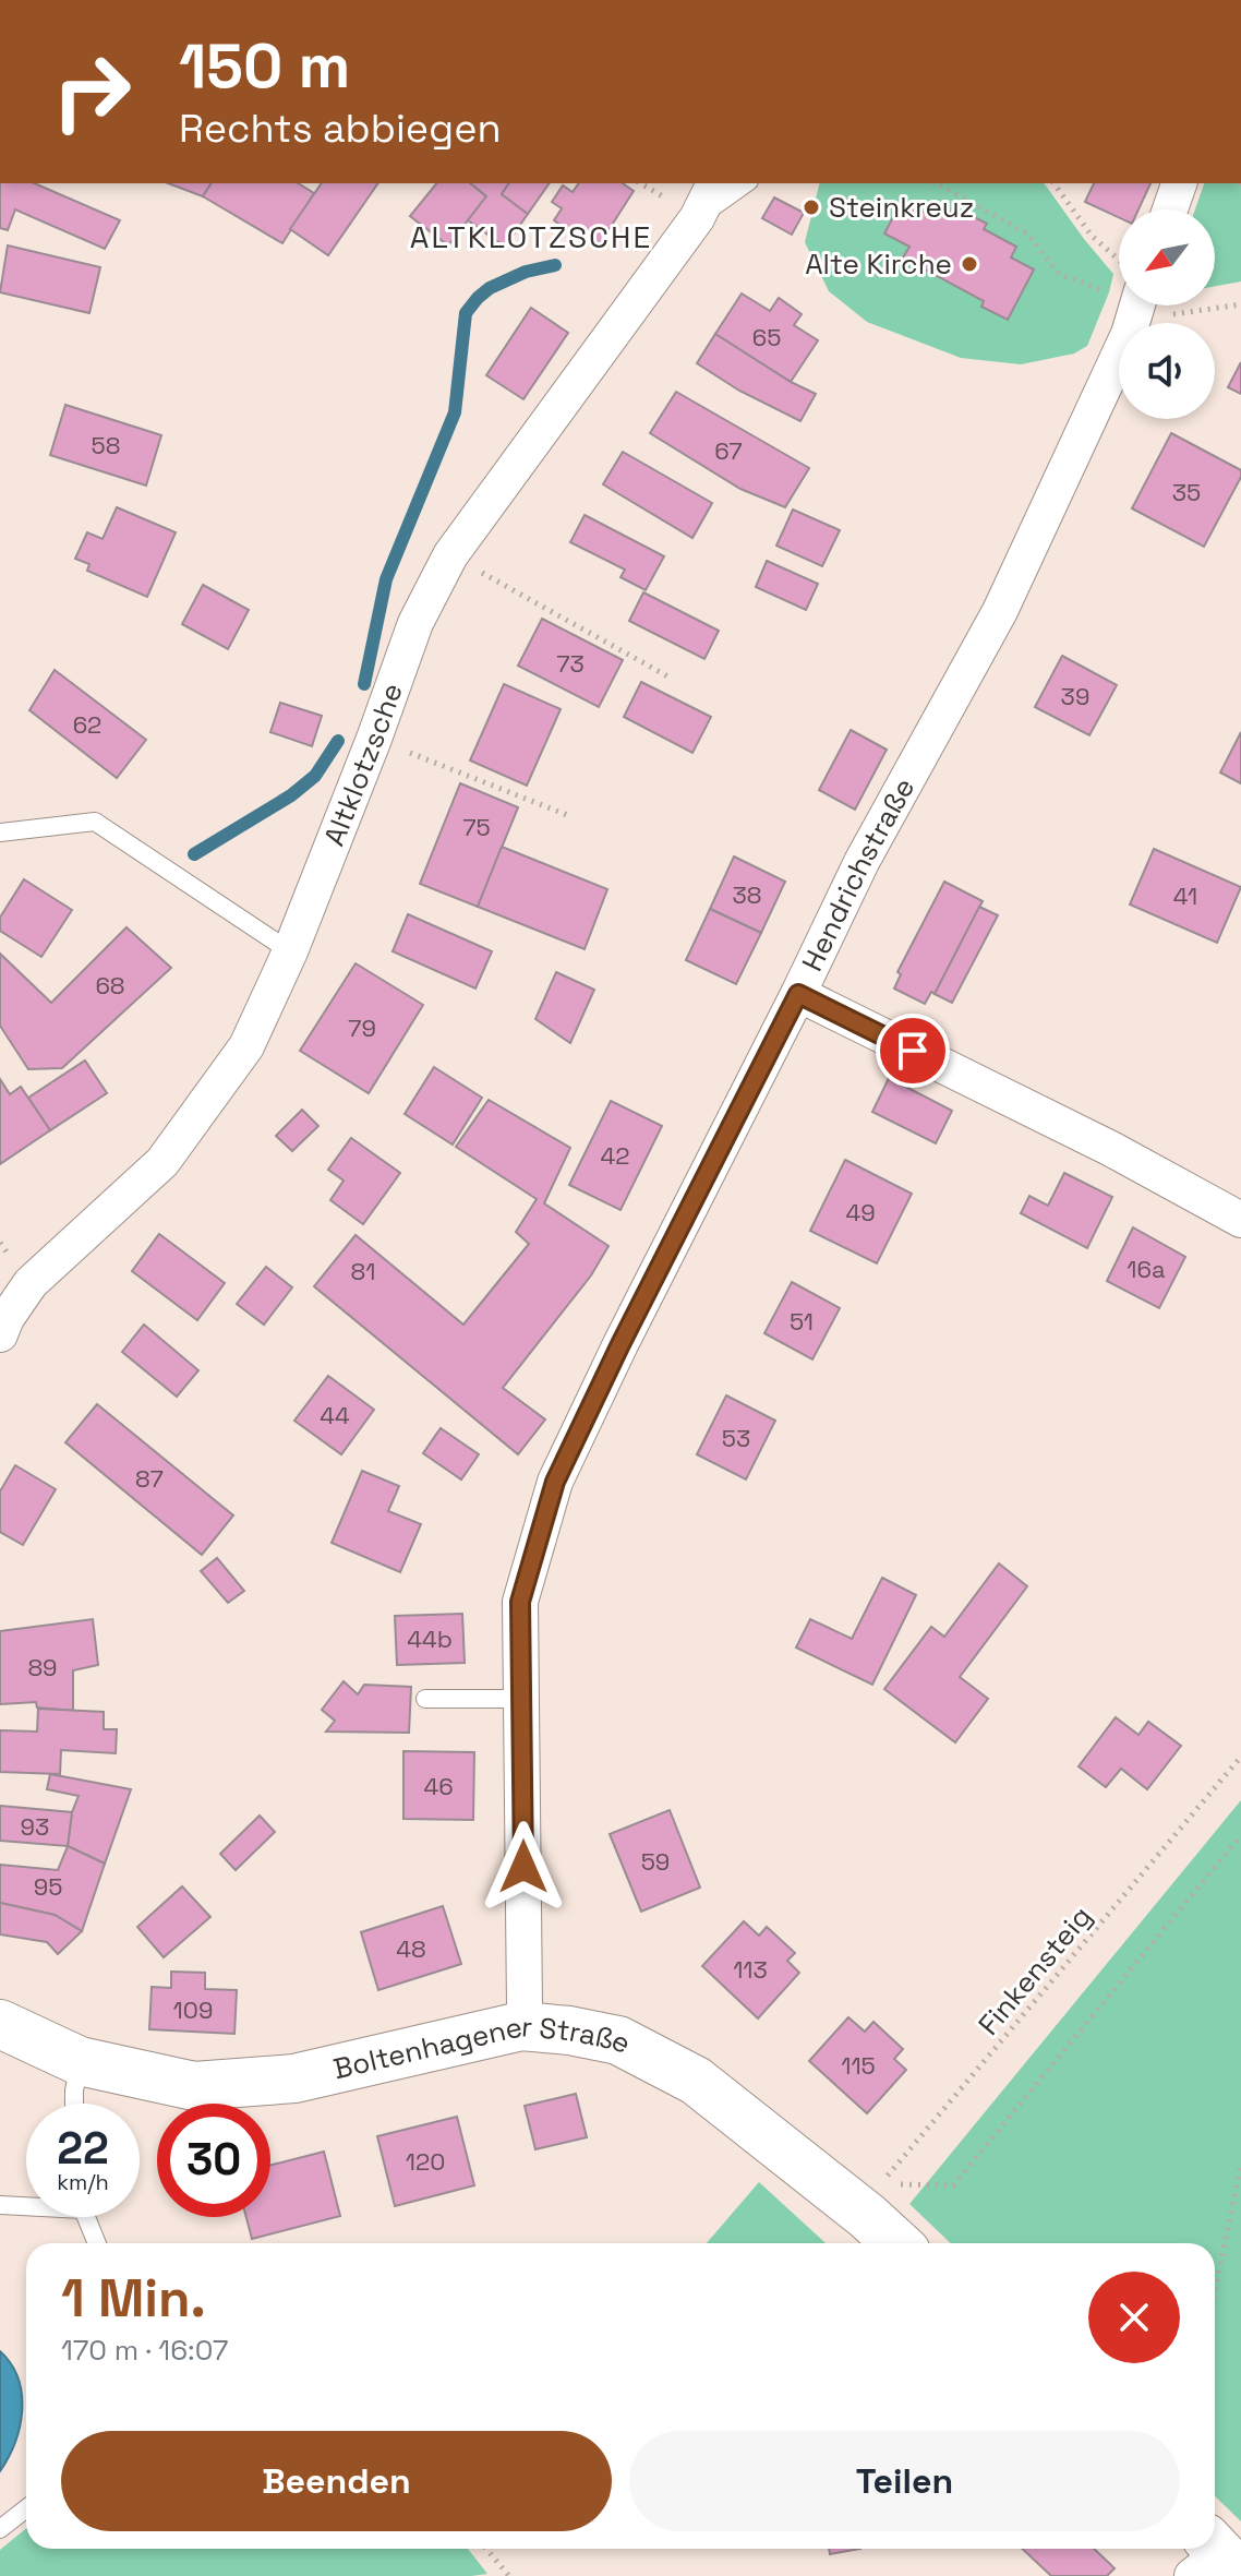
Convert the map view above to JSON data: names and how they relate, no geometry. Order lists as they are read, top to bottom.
{
  "streets": {
    "street": ["Altklotzsche", "Hendrichstraße", "Boltenhagener Straße"],
    "path": ["Finkensteig"]
  },
  "crossings": [
    ["Hendrichstraße", "Boltenhagener Straße"],
    ["Finkensteig", "Boltenhagener Straße"]
  ],
  "districts": ["ALTKLOTZSCHE"],
  "places": ["Steinkreuz", "Alte Kirche"],
  "house_numbers": [
    "65",
    "58",
    "67",
    "35",
    "73",
    "39",
    "62",
    "75",
    "38",
    "41",
    "68",
    "79",
    "42",
    "49",
    "16a",
    "81",
    "51",
    "44",
    "53",
    "87",
    "44b",
    "89",
    "46",
    "93",
    "59",
    "95",
    "48",
    "113",
    "109",
    "115",
    "120"
  ],
  "north": "bottom left",
  "page": {
    "turn": ["150 m", "Rechts abbiegen"],
    "speed": "22 km/h",
    "limit": "30",
    "heading": ["1 Min.", "170 m · 16:07"],
    "buttons": ["Beenden", "Teilen"]
  }
}
